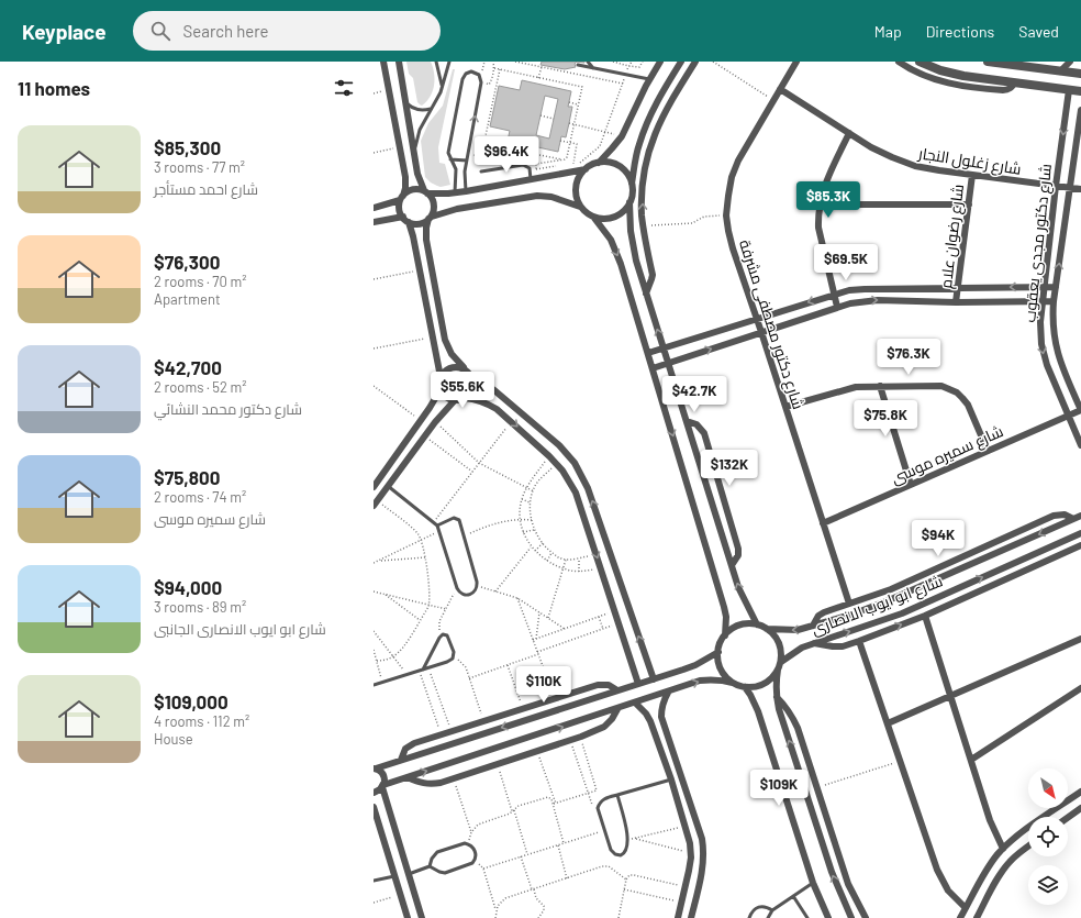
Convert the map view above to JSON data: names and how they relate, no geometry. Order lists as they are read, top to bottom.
{
  "streets": {
    "street": [
      "شارع زغلول النجار",
      "شارع رضوان علام",
      "شارع دكتور مجدى يعقوب",
      "شارع دكتور مصطفى مشرفة",
      "شارع سميره موسى",
      "شارع ابو ايوب الانصارى"
    ]
  },
  "crossings": [
    ["شارع زغلول النجار", "شارع رضوان علام"],
    ["شارع زغلول النجار", "شارع دكتور مجدى يعقوب"],
    ["شارع زغلول النجار", "شارع دكتور مصطفى مشرفة"],
    ["شارع دكتور مجدى يعقوب", "شارع سميره موسى"],
    ["شارع دكتور مصطفى مشرفة", "شارع سميره موسى"]
  ],
  "north": "bottom right",
  "page": {
    "header": "Keyplace",
    "search": "Search here",
    "nav": ["Map", "Directions", "Saved"],
    "heading": "11 homes",
    "list": [
      {
        "name": "$85,300",
        "note": "3 rooms · 77 m² · شارع احمد مستأجر"
      },
      {
        "name": "$76,300",
        "note": "2 rooms · 70 m² · Apartment"
      },
      {
        "name": "$42,700",
        "note": "2 rooms · 52 m² · شارع دكتور محمد النشائي"
      },
      {
        "name": "$75,800",
        "note": "2 rooms · 74 m² · شارع سميره موسى"
      },
      {
        "name": "$94,000",
        "note": "3 rooms · 89 m² · شارع ابو ايوب الانصارى الجانبى"
      },
      {
        "name": "$109,000",
        "note": "4 rooms · 112 m² · House"
      }
    ],
    "price": [
      "$96.4K",
      "$85.3K",
      "$69.5K",
      "$76.3K",
      "$55.6K",
      "$42.7K",
      "$75.8K",
      "$132K",
      "$94K",
      "$110K",
      "$109K"
    ]
  }
}
